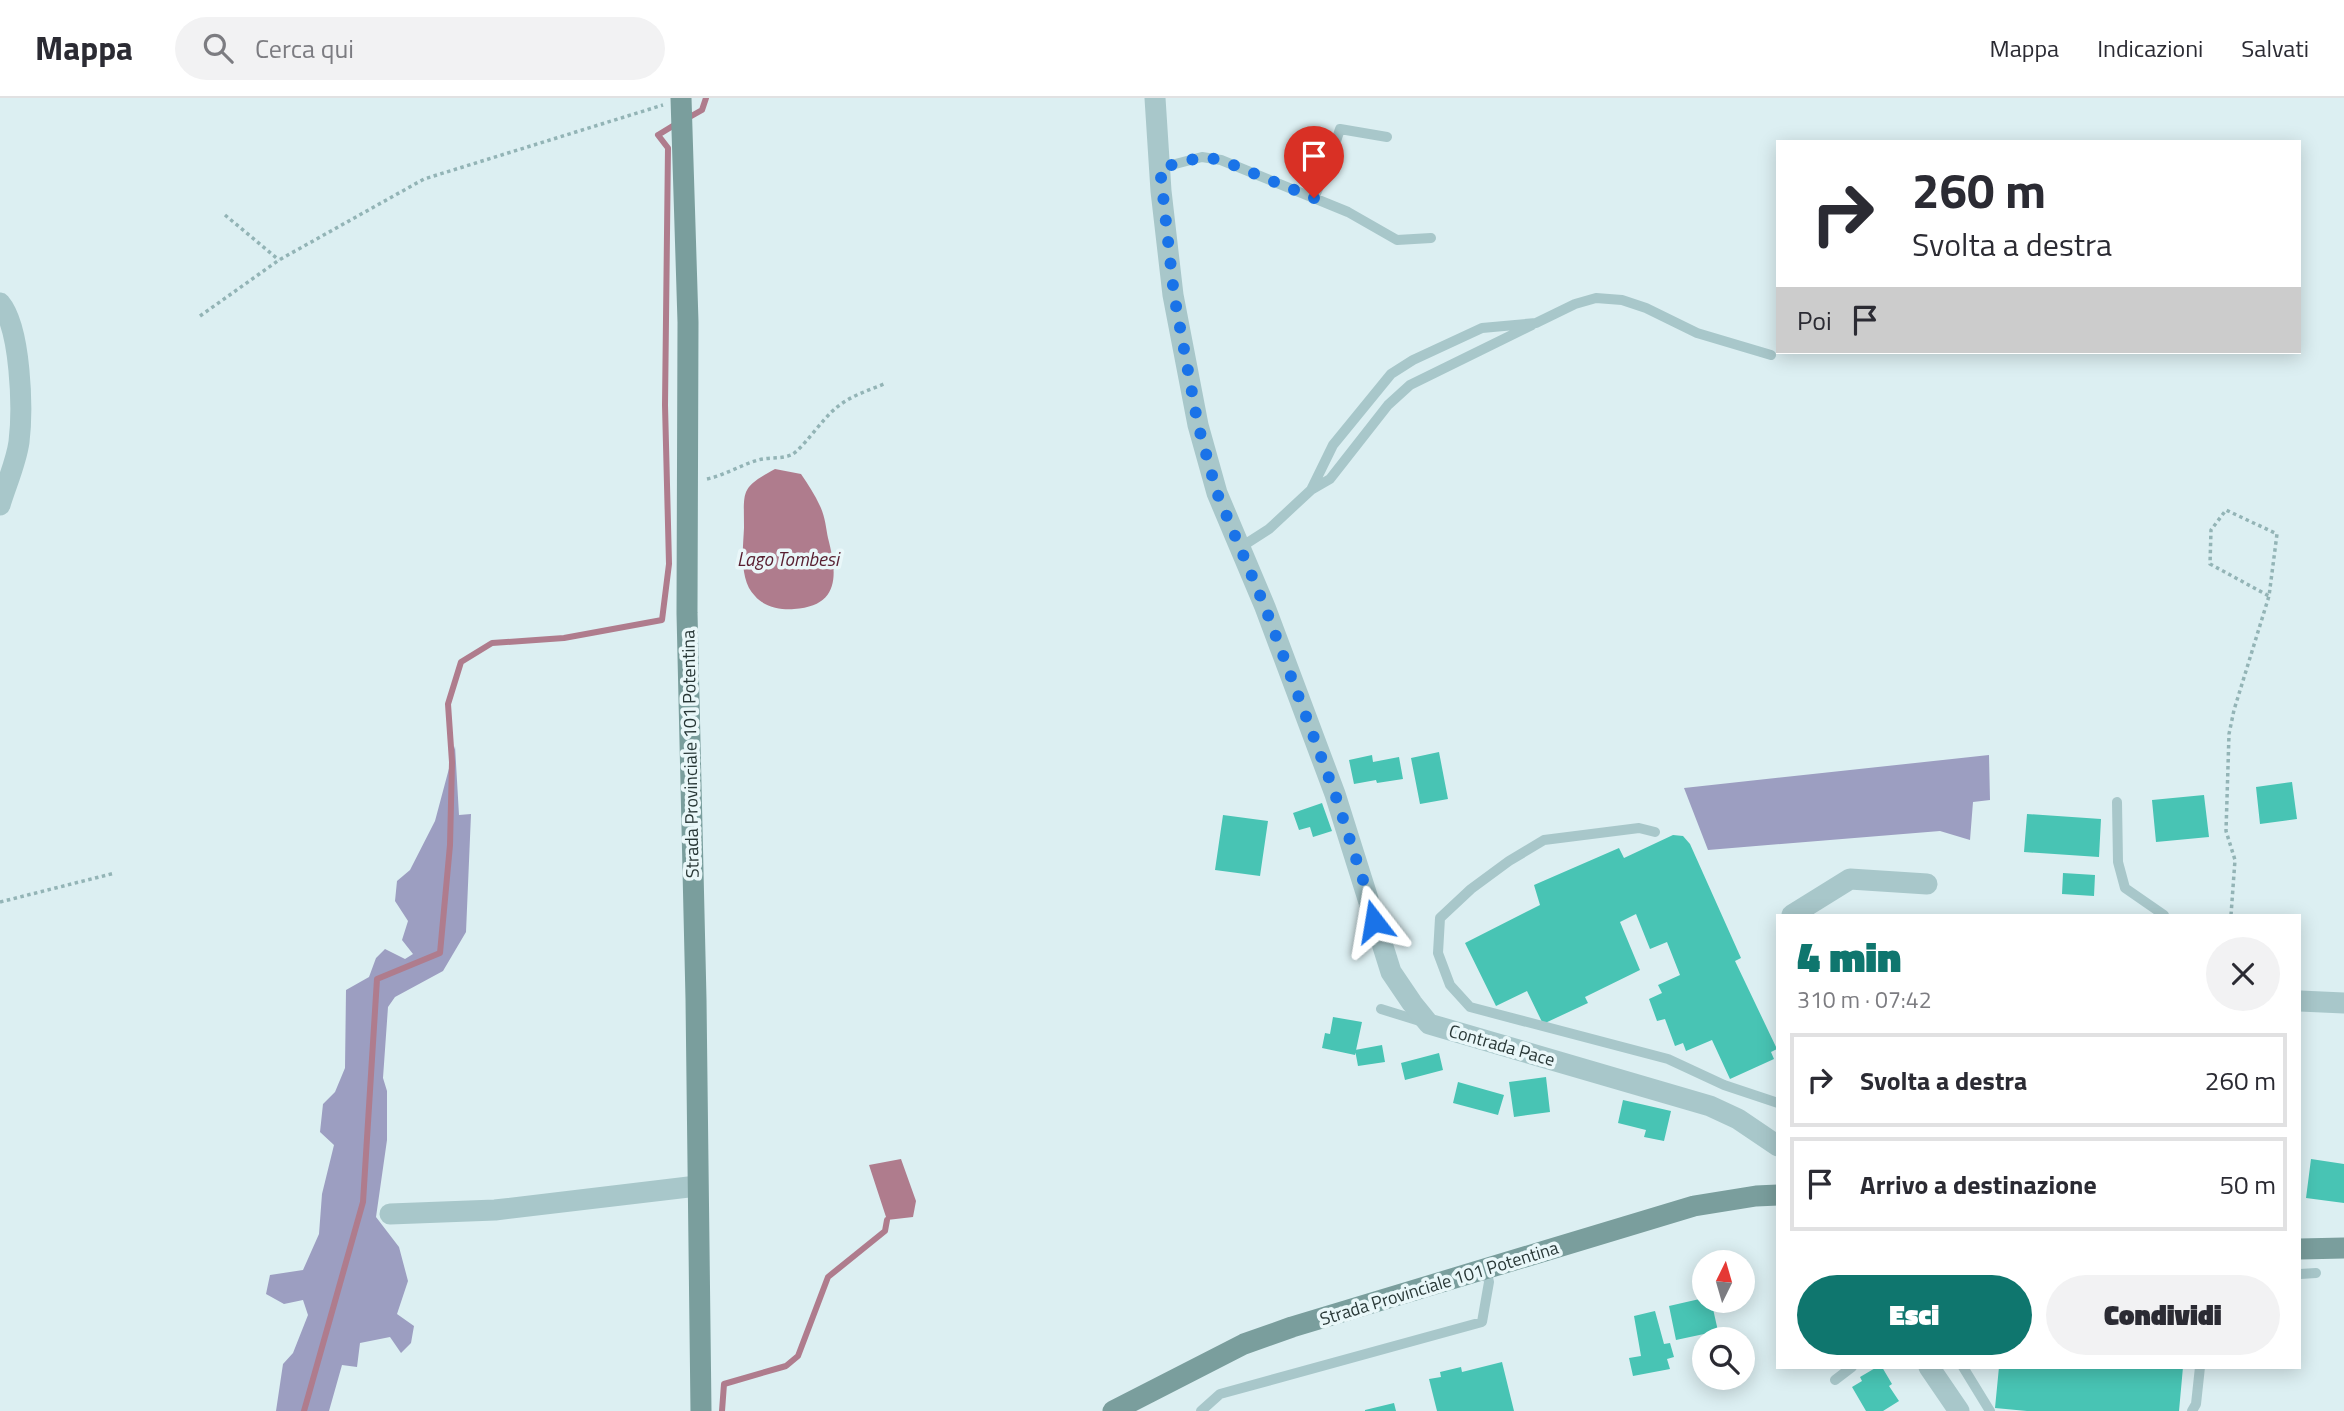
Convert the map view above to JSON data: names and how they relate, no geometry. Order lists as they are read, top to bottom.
{
  "streets": {
    "main road": ["Strada Provinciale 101 Potentina"],
    "street": ["Contrada Pace"]
  },
  "water": ["Lago Tombesi"],
  "north": "top",
  "page": {
    "header": "Mappa",
    "search": "Cerca qui",
    "nav": ["Mappa", "Indicazioni", "Salvati"],
    "turn": ["260 m", "Svolta a destra"],
    "then": "Poi",
    "heading": ["4 min", "310 m · 07:42"],
    "list": [
      {
        "name": "Svolta a destra",
        "value": "260 m"
      },
      {
        "name": "Arrivo a destinazione",
        "value": "50 m"
      }
    ],
    "buttons": ["Esci", "Condividi"]
  }
}
